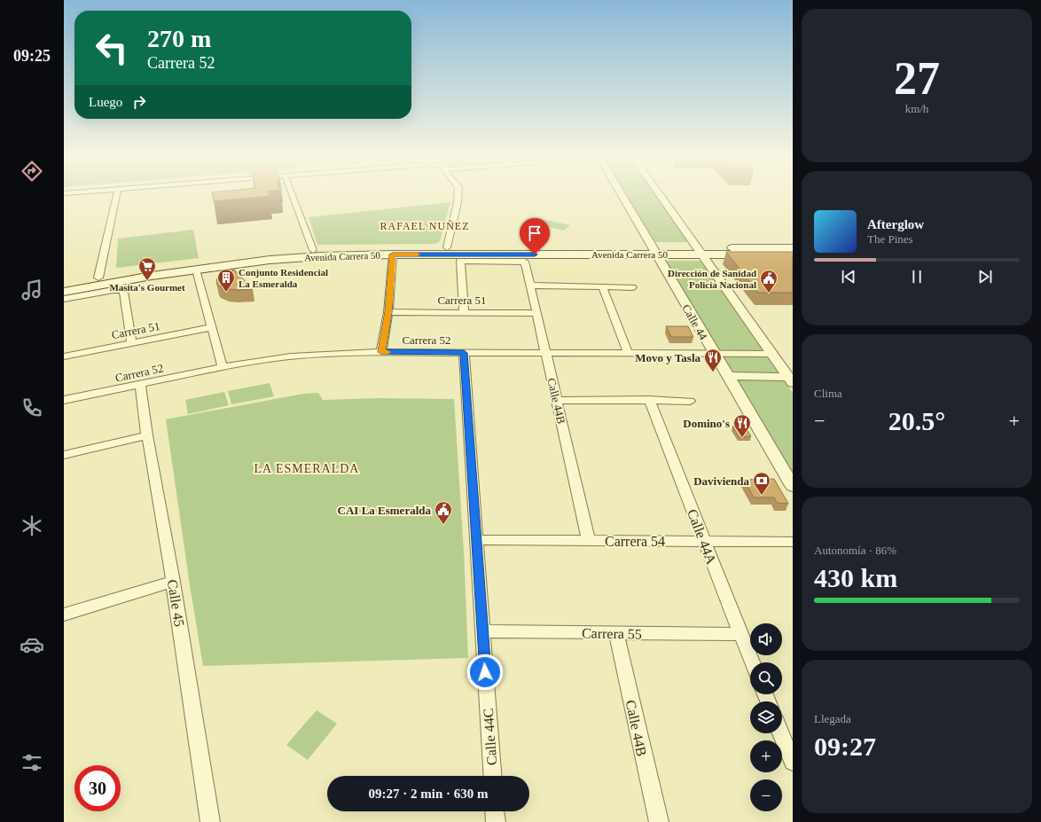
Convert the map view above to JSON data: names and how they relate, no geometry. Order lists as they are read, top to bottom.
{
  "streets": {
    "main road": ["Avenida Carrera 50"],
    "street": [
      "Carrera 51",
      "Calle 44",
      "Carrera 52",
      "Calle 44B",
      "Calle 44A",
      "Carrera 54",
      "Calle 45",
      "Carrera 55",
      "Calle 44C"
    ]
  },
  "crossings": [
    ["Avenida Carrera 50", "Calle 44"],
    ["Carrera 51", "Calle 44B"],
    ["Calle 44", "Carrera 52"],
    ["Carrera 52", "Calle 44B"],
    ["Carrera 52", "Calle 45"],
    ["Carrera 52", "Calle 44C"],
    ["Calle 44B", "Carrera 54"],
    ["Calle 44B", "Carrera 55"],
    ["Calle 44A", "Carrera 54"],
    ["Calle 44A", "Carrera 55"],
    ["Carrera 54", "Calle 44C"],
    ["Carrera 55", "Calle 44C"]
  ],
  "districts": ["RAFAEL NUÑEZ", "LA ESMERALDA"],
  "places": {
    "supermarket": ["Masita's Gourmet"],
    "building": ["Conjunto Residencial La Esmeralda"],
    "public building": ["Dirección de Sanidad Policía Nacional", "CAI La Esmeralda"],
    "restaurant": ["Movo y Tasla", "Domino's"],
    "bank": ["Davivienda"]
  },
  "page": {
    "tabs": "09:25",
    "tile": [
      ["27", "km/h"],
      "Clima",
      ["Autonomía · 86%", "430 km"],
      ["Llegada", "09:27"]
    ],
    "turn": ["270 m", "Carrera 52"],
    "then": "Luego",
    "song": ["Afterglow", "The Pines"],
    "heat": ["−", "20.5°", "+"],
    "map_buttons": ["+", "−"],
    "limit": "30",
    "trip": "09:27 · 2 min · 630 m"
  }
}
